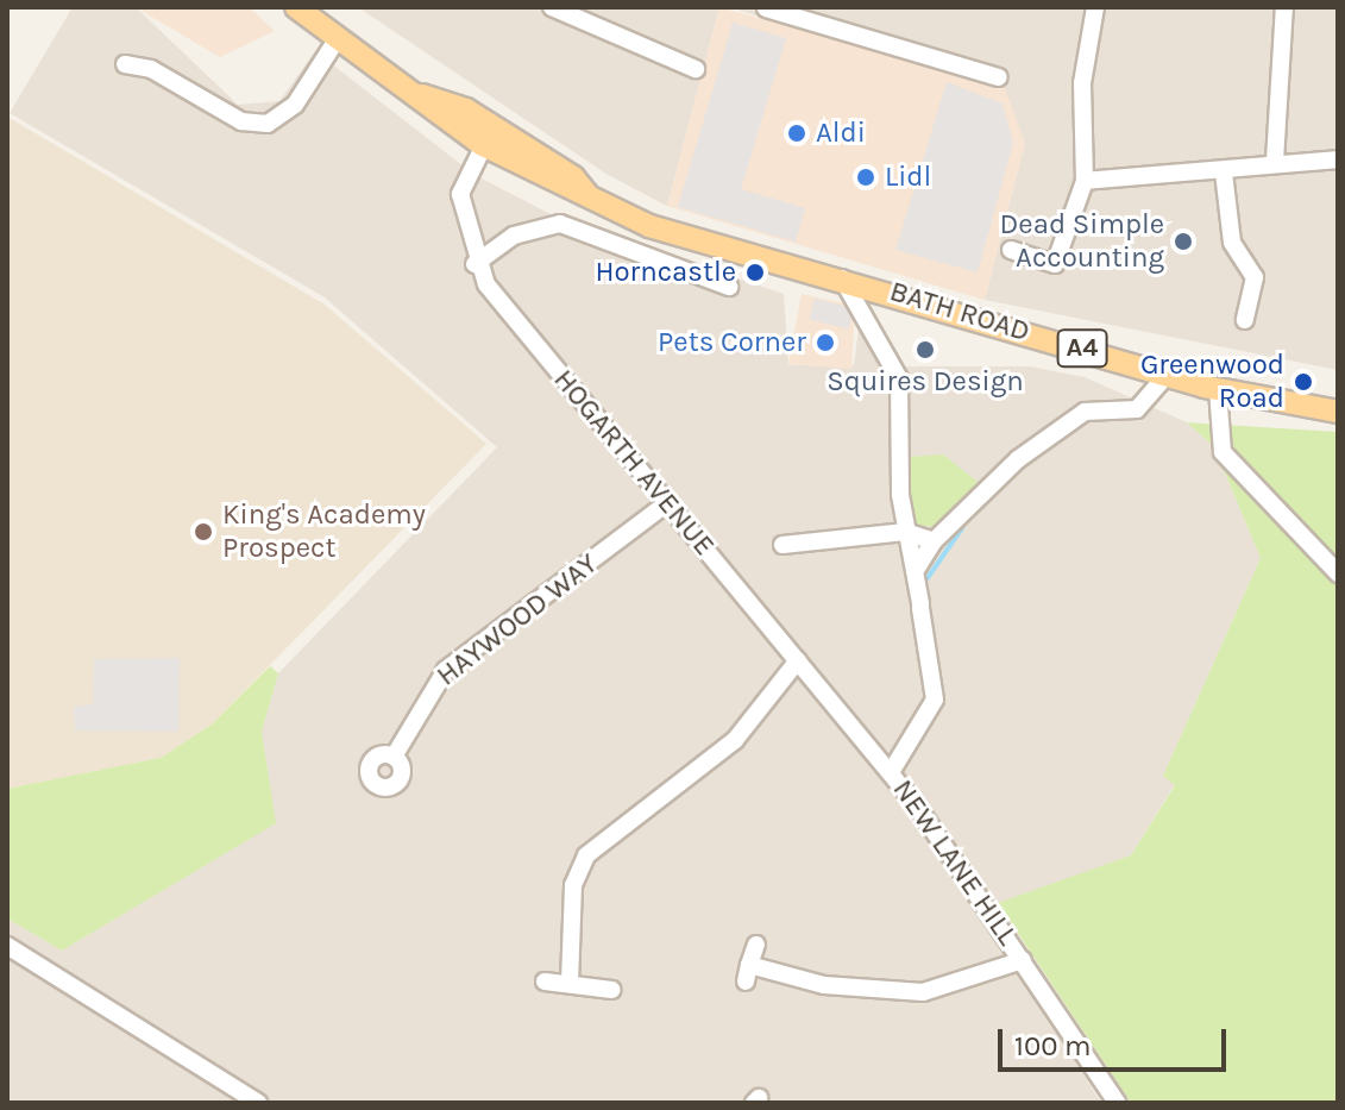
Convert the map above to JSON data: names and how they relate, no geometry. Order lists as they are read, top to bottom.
{
  "streets": {
    "main road": ["BATH ROAD", "A4"],
    "street": ["HOGARTH AVENUE", "HAYWOOD WAY", "NEW LANE HILL"]
  },
  "crossings": [
    ["BATH ROAD", "HOGARTH AVENUE"],
    ["BATH ROAD", "NEW LANE HILL"],
    ["HOGARTH AVENUE", "HAYWOOD WAY"],
    ["HOGARTH AVENUE", "NEW LANE HILL"]
  ],
  "places": [
    "Aldi",
    "Lidl",
    "Dead Simple Accounting",
    "Horncastle",
    "Pets Corner",
    "Squires Design",
    "Greenwood Road",
    "King's Academy Prospect"
  ],
  "scale_bar": "100 m"
}
